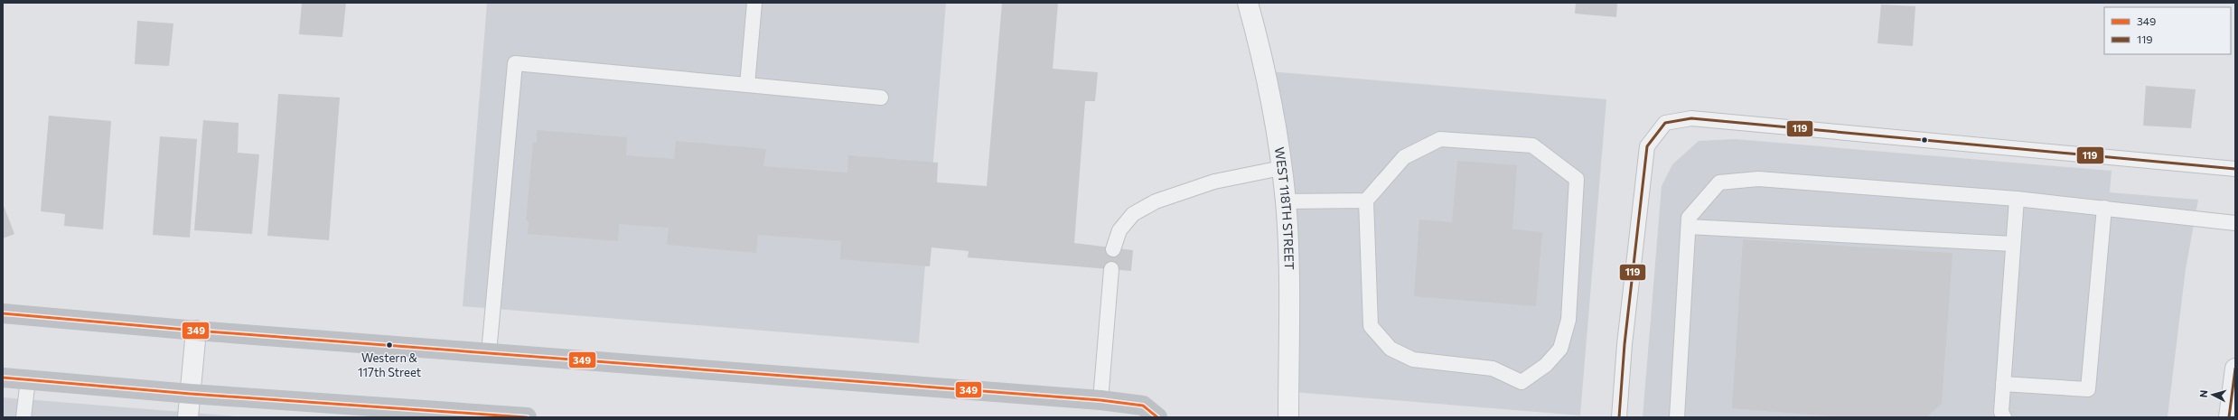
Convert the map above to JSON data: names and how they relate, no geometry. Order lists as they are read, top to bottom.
{
  "streets": {
    "street": ["WEST 118TH STREET"]
  },
  "places": ["Western & 117th Street"],
  "lines": ["transit line 119", "transit line 349"],
  "legend": ["349", "119"],
  "north": "left"
}
